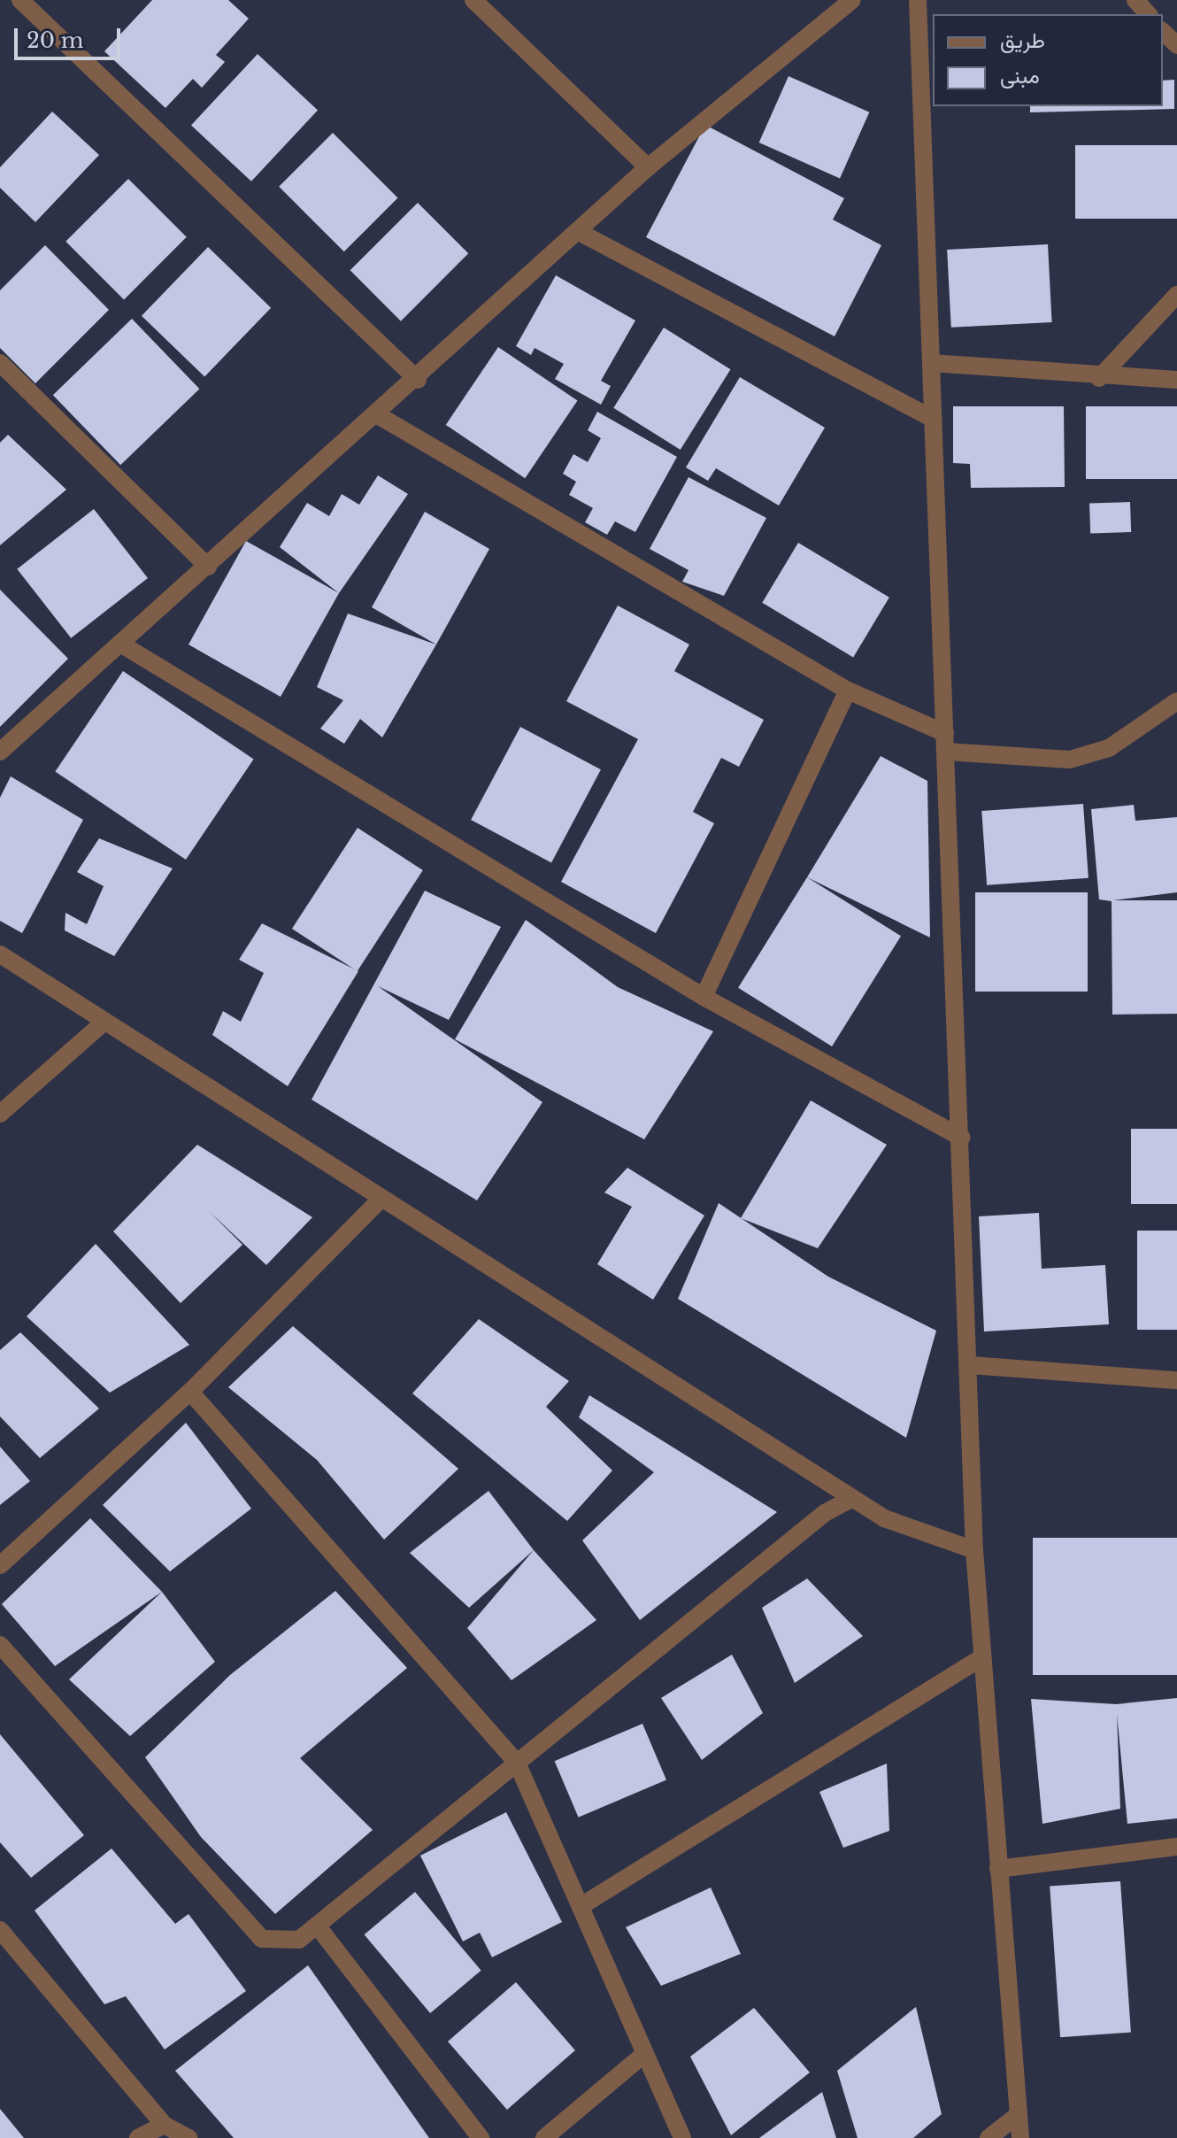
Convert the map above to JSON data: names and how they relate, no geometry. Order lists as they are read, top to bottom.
{
  "legend": ["طريق", "مبنى"],
  "scale_bar": "20 m"
}
